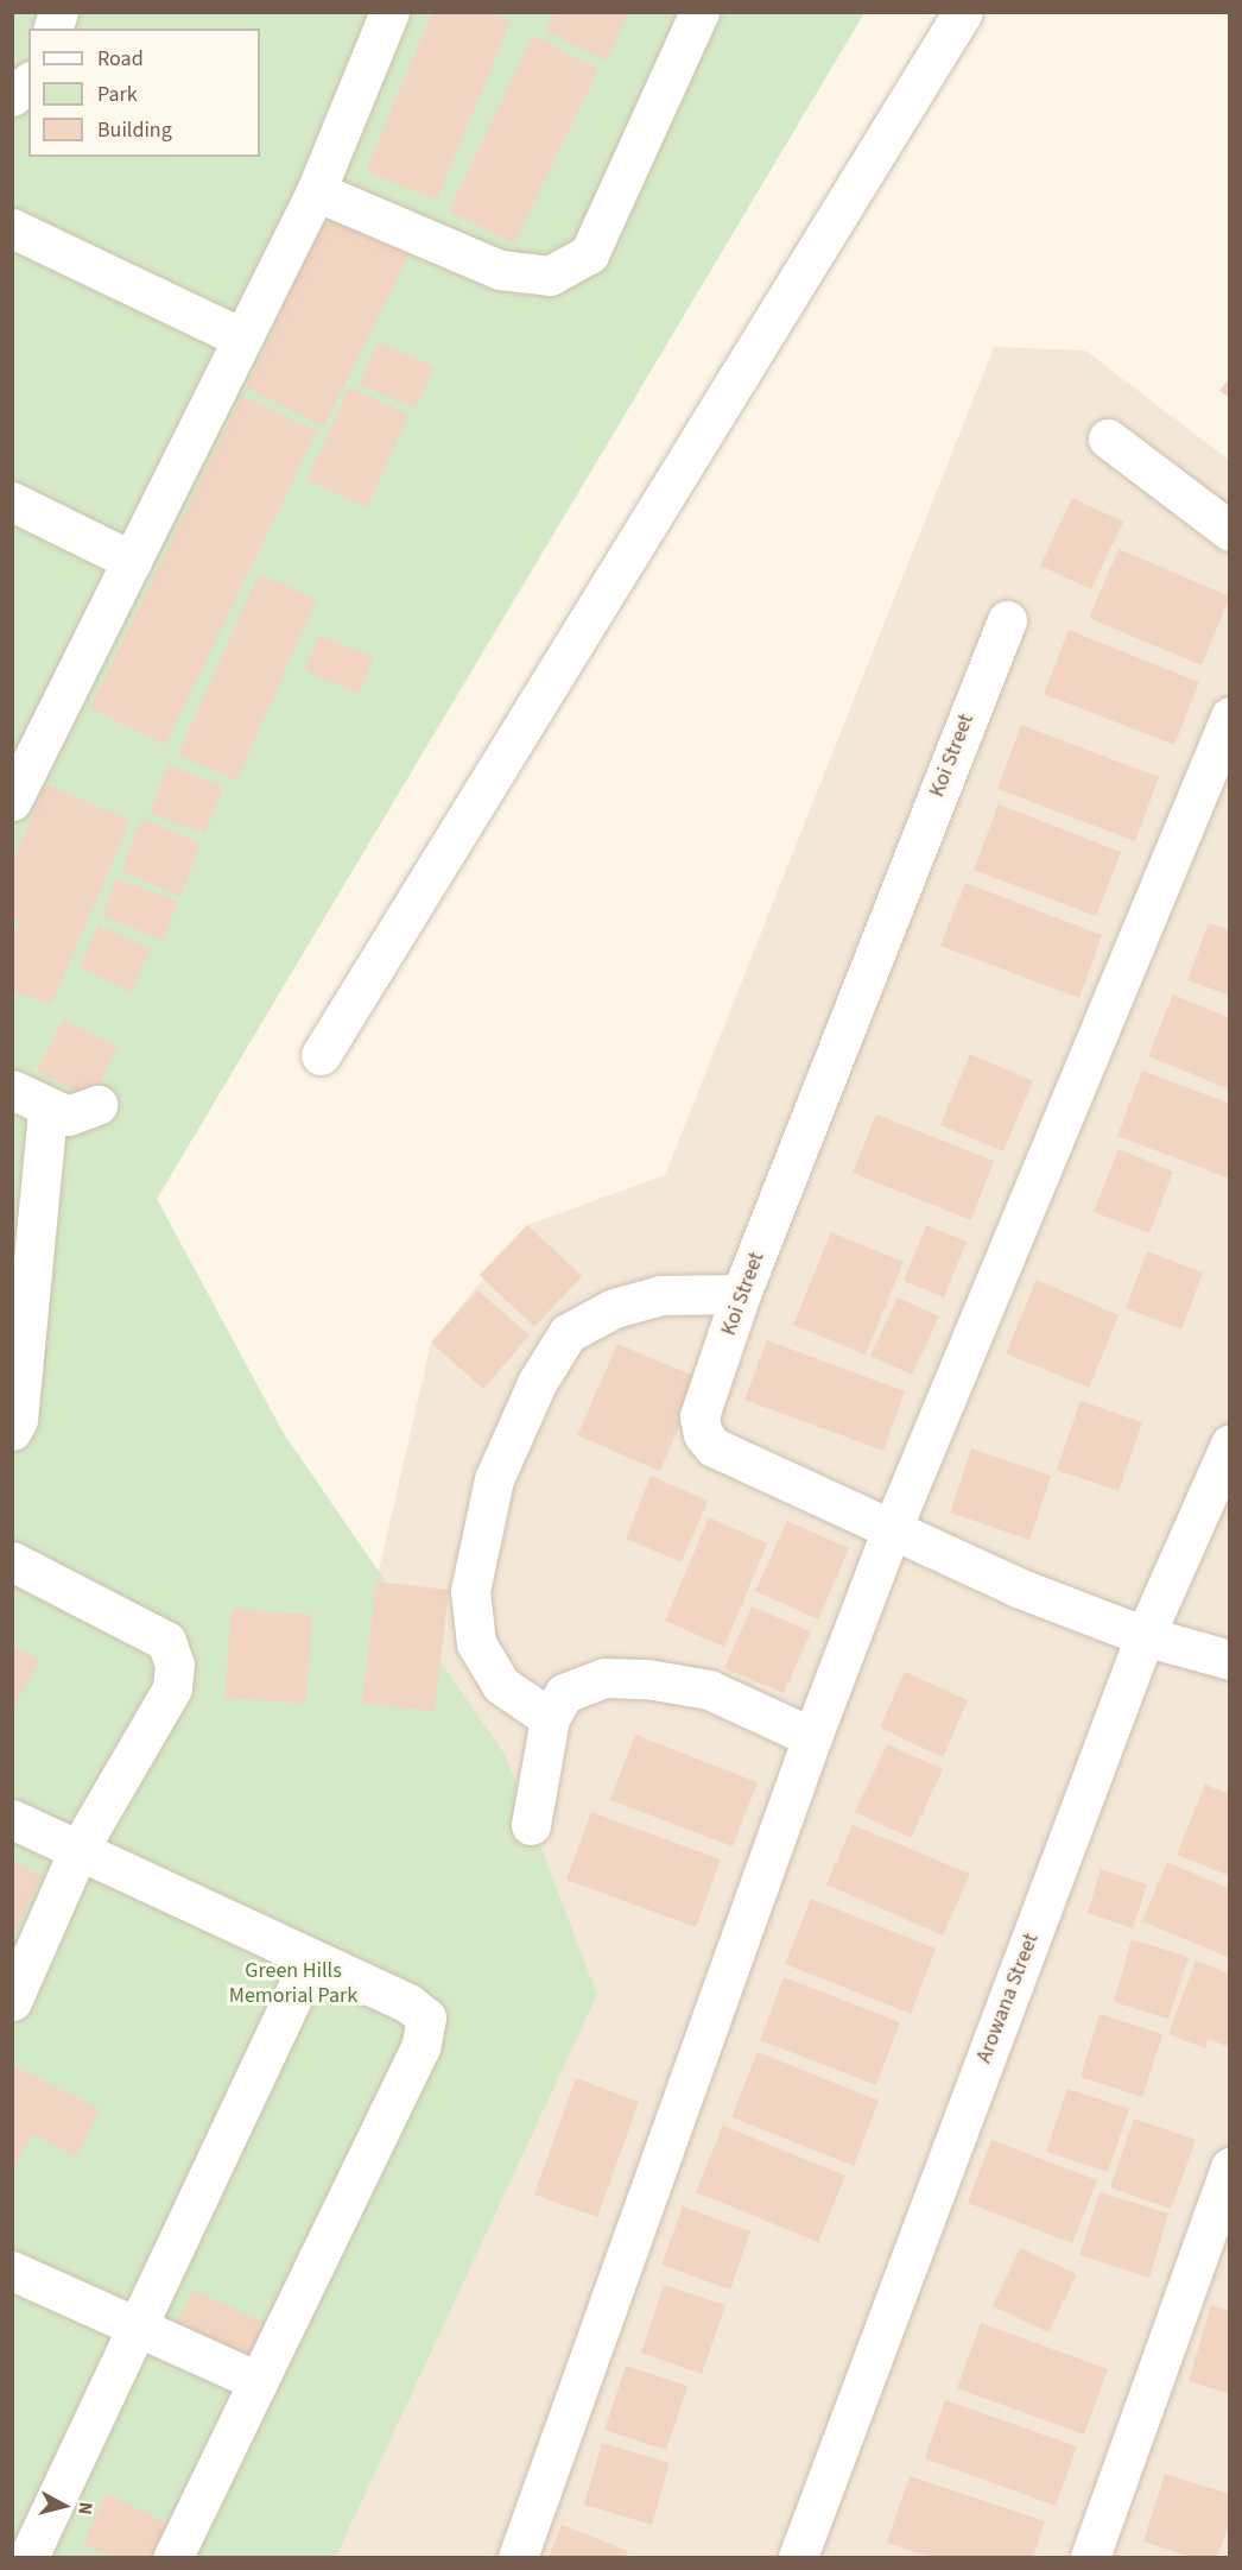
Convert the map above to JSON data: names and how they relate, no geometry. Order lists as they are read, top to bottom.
{
  "streets": {
    "street": ["Koi Street", "Arowana Street"]
  },
  "crossings": [
    ["Koi Street", "Arowana Street"]
  ],
  "parks": ["Green Hills Memorial Park"],
  "legend": ["Road", "Park", "Building"],
  "north": "right"
}
